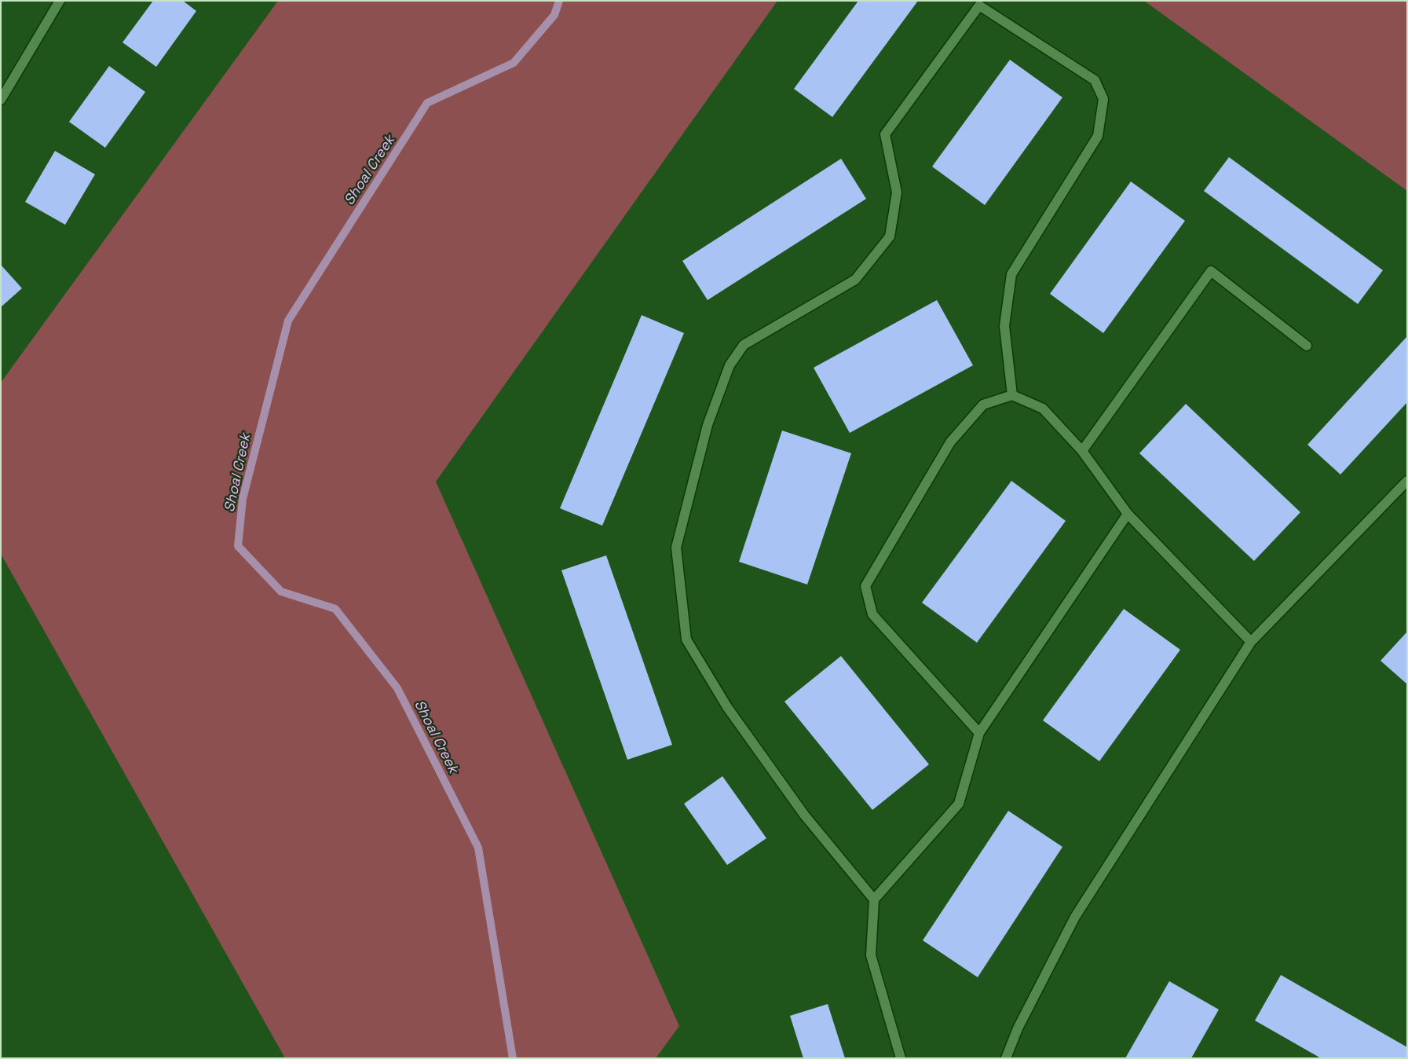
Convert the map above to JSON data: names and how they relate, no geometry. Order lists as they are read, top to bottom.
{
  "water": ["Shoal Creek"]
}
